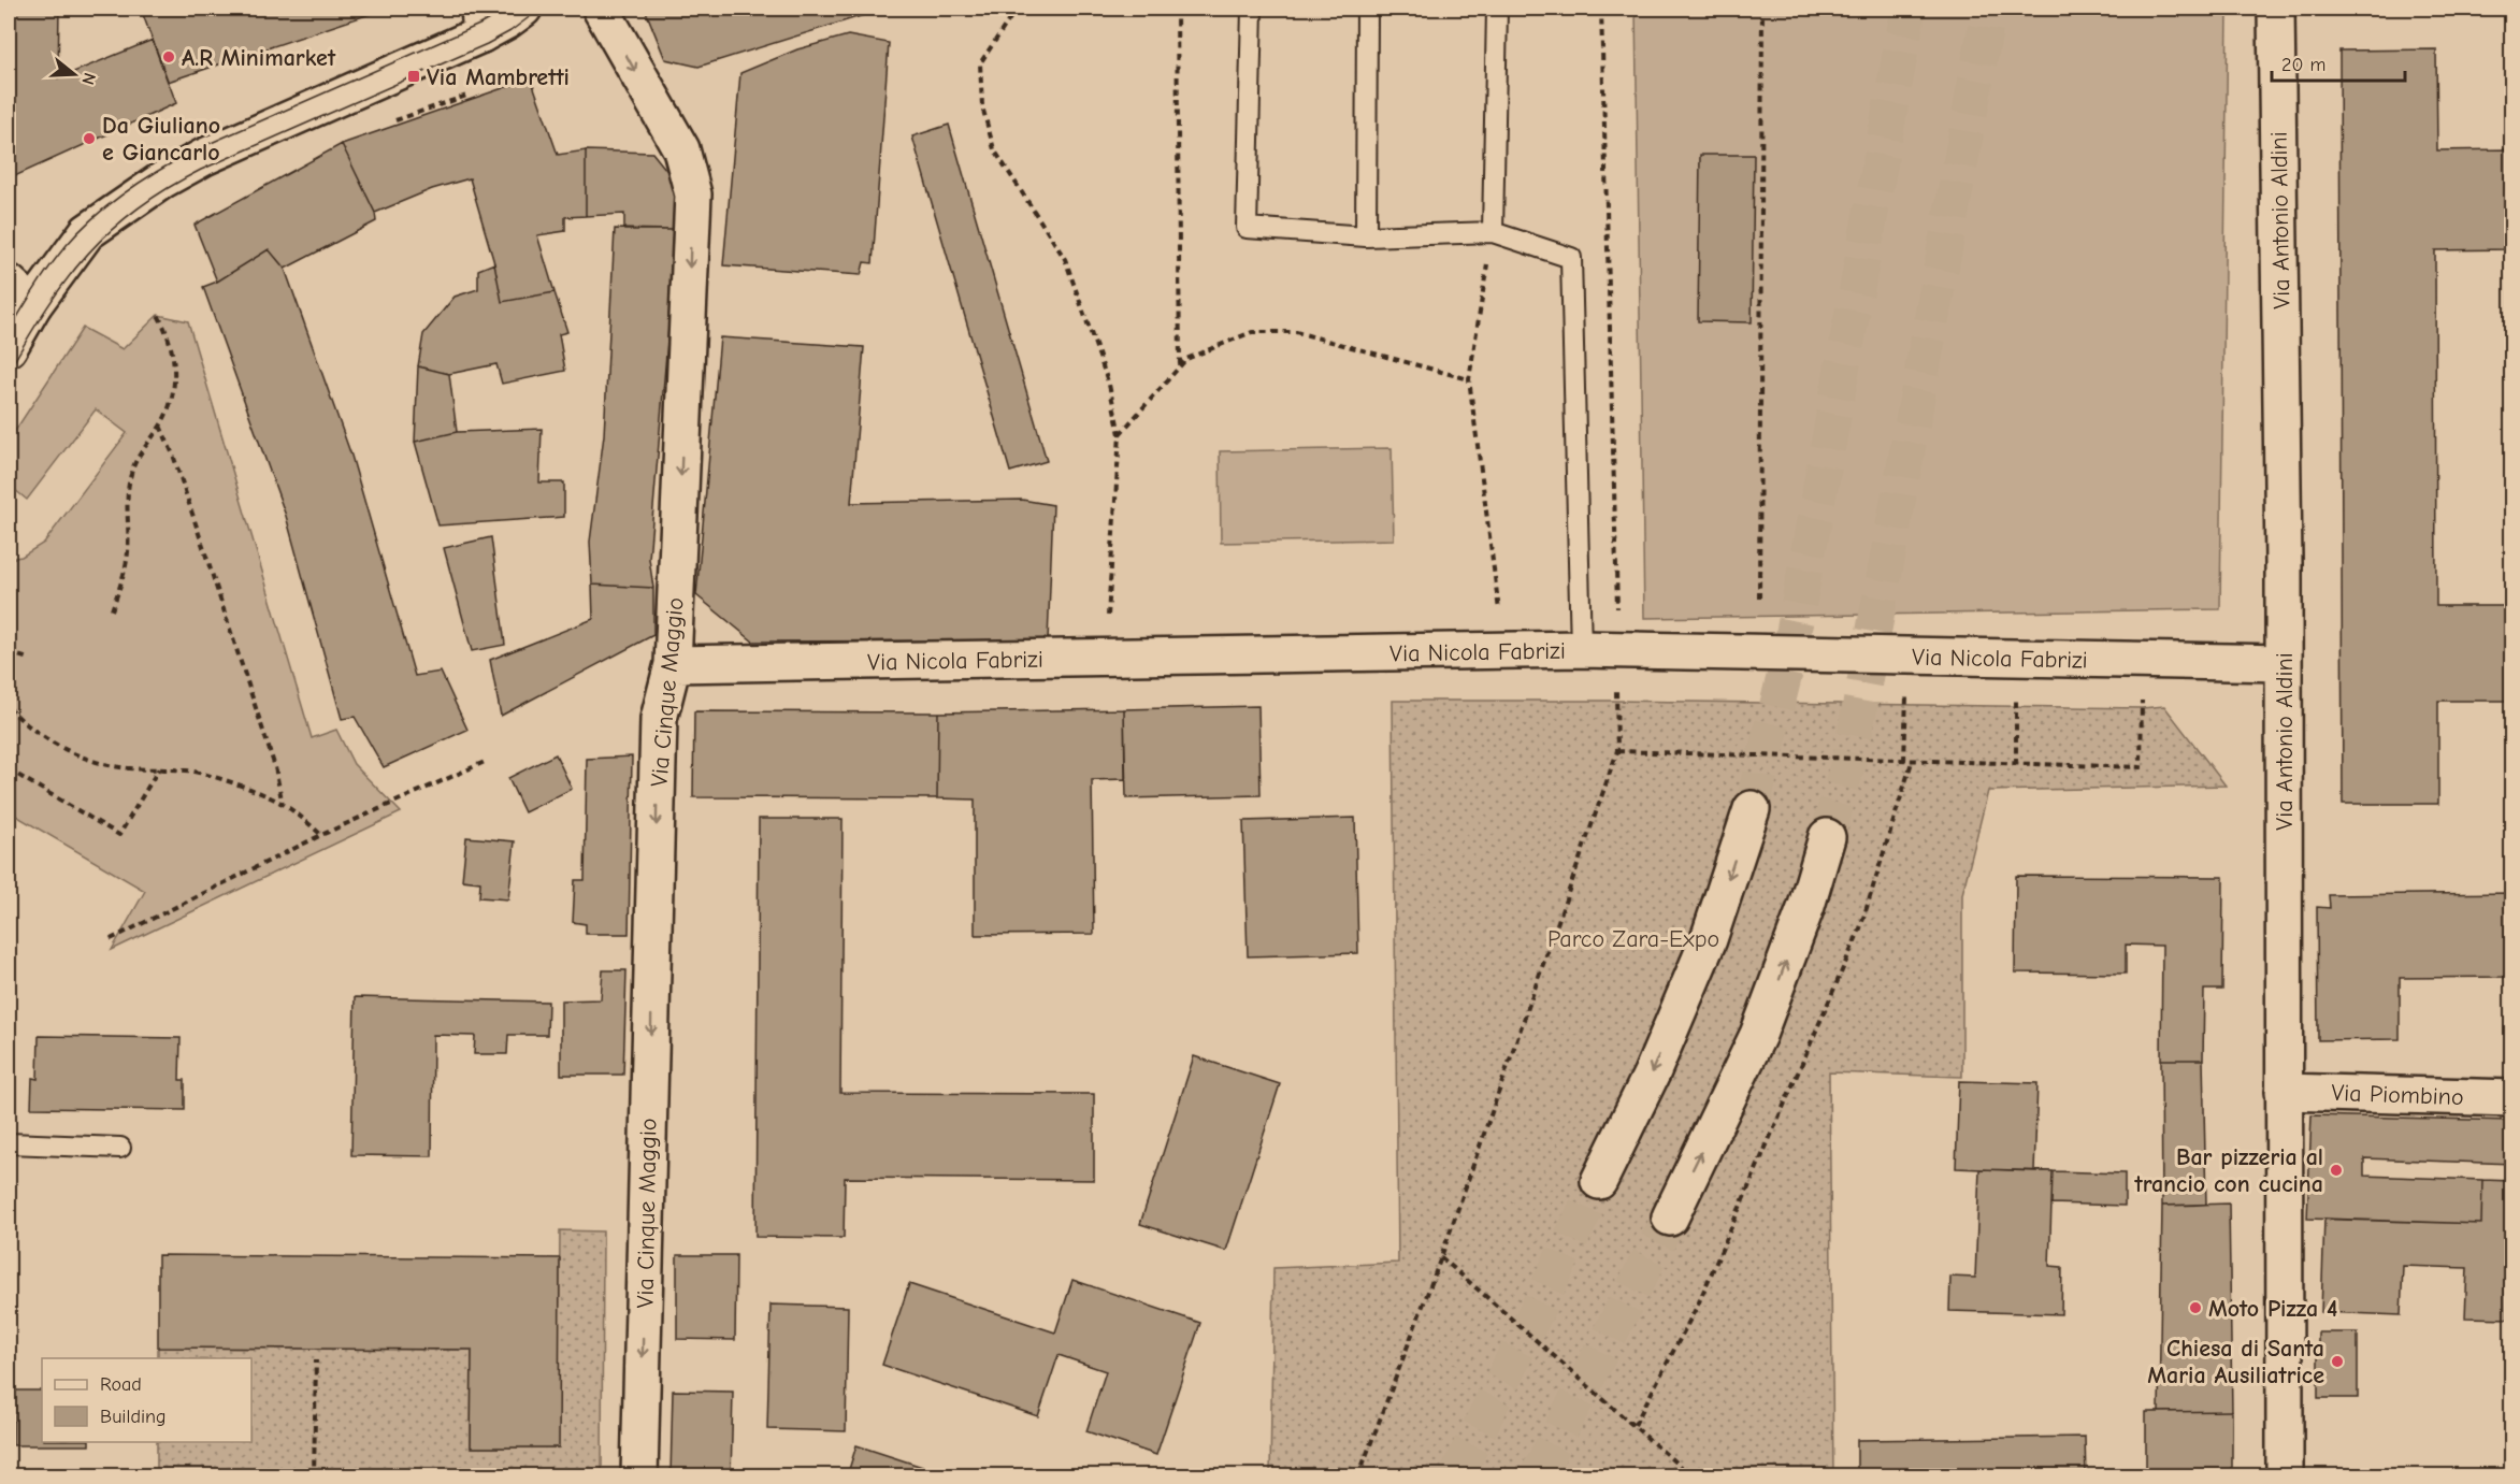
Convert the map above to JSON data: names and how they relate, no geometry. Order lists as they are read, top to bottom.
{
  "streets": {
    "street": [
      "Via Antonio Aldini",
      "Via Nicola Fabrizi",
      "Via Cinque Maggio",
      "Via Piombino"
    ]
  },
  "crossings": [
    ["Via Antonio Aldini", "Via Nicola Fabrizi"],
    ["Via Antonio Aldini", "Via Piombino"],
    ["Via Nicola Fabrizi", "Via Cinque Maggio"]
  ],
  "one_way": ["Via Cinque Maggio"],
  "parks": ["Parco Zara-Expo"],
  "places": {
    "other": [
      "A.R Minimarket",
      "Da Giuliano e Giancarlo",
      "Bar pizzeria al trancio con cucina",
      "Moto Pizza 4",
      "Chiesa di Santa Maria Ausiliatrice"
    ],
    "transit": ["Via Mambretti"]
  },
  "legend": ["Road", "Building"],
  "scale_bar": "20 m",
  "north": "right"
}
